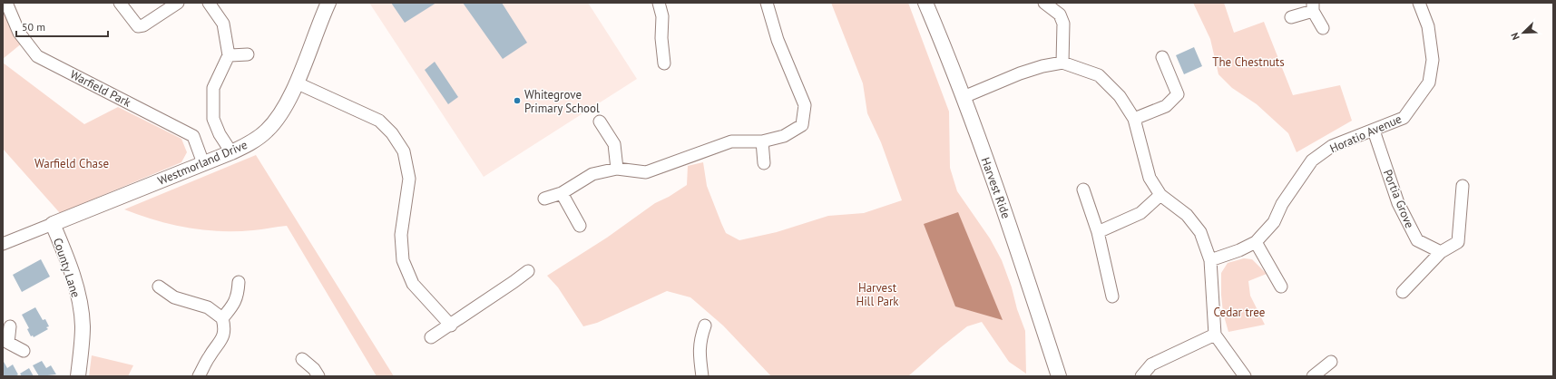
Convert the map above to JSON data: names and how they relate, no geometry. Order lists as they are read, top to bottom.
{
  "streets": {
    "street": [
      "Warfield Park",
      "Horatio Avenue",
      "Westmorland Drive",
      "Harvest Ride",
      "Portia Grove",
      "County Lane"
    ]
  },
  "crossings": [
    ["Warfield Park", "Westmorland Drive"],
    ["Horatio Avenue", "Portia Grove"],
    ["Westmorland Drive", "County Lane"]
  ],
  "parks": [
    "The Chestnuts",
    "Warfield Chase",
    "Harvest Hill Park",
    "Cedar tree"
  ],
  "places": ["Whitegrove Primary School"],
  "scale_bar": "50 m",
  "north": "bottom left"
}
